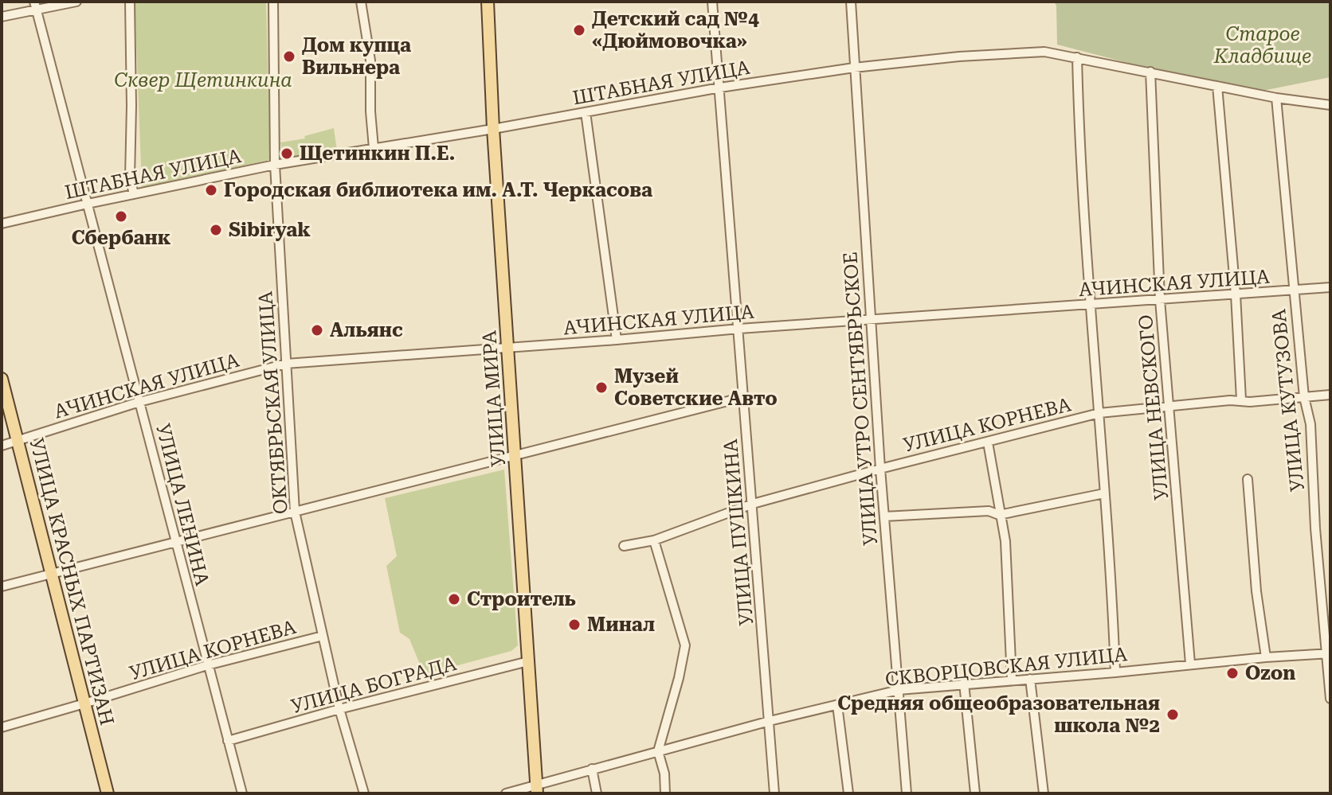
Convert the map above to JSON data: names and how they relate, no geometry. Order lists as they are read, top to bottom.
{
  "streets": {
    "main road": ["УЛИЦА МИРА", "УЛИЦА КРАСНЫХ ПАРТИЗАН"],
    "street": [
      "ШТАБНАЯ УЛИЦА",
      "АЧИНСКАЯ УЛИЦА",
      "УЛИЦА УТРО СЕНТЯБРЬСКОЕ",
      "УЛИЦА КУТУЗОВА",
      "ОКТЯБРЬСКАЯ УЛИЦА",
      "УЛИЦА НЕВСКОГО",
      "УЛИЦА КОРНЕВА",
      "УЛИЦА ЛЕНИНА",
      "УЛИЦА ПУШКИНА",
      "СКВОРЦОВСКАЯ УЛИЦА",
      "УЛИЦА БОГРАДА"
    ]
  },
  "crossings": [
    ["ШТАБНАЯ УЛИЦА", "УЛИЦА МИРА"],
    ["ШТАБНАЯ УЛИЦА", "УЛИЦА УТРО СЕНТЯБРЬСКОЕ"],
    ["ШТАБНАЯ УЛИЦА", "УЛИЦА КУТУЗОВА"],
    ["ШТАБНАЯ УЛИЦА", "ОКТЯБРЬСКАЯ УЛИЦА"],
    ["ШТАБНАЯ УЛИЦА", "УЛИЦА НЕВСКОГО"],
    ["ШТАБНАЯ УЛИЦА", "УЛИЦА ЛЕНИНА"],
    ["ШТАБНАЯ УЛИЦА", "УЛИЦА ПУШКИНА"],
    ["АЧИНСКАЯ УЛИЦА", "УЛИЦА МИРА"],
    ["АЧИНСКАЯ УЛИЦА", "УЛИЦА УТРО СЕНТЯБРЬСКОЕ"],
    ["АЧИНСКАЯ УЛИЦА", "УЛИЦА КУТУЗОВА"],
    ["АЧИНСКАЯ УЛИЦА", "ОКТЯБРЬСКАЯ УЛИЦА"],
    ["АЧИНСКАЯ УЛИЦА", "УЛИЦА НЕВСКОГО"],
    ["АЧИНСКАЯ УЛИЦА", "УЛИЦА ЛЕНИНА"],
    ["АЧИНСКАЯ УЛИЦА", "УЛИЦА ПУШКИНА"],
    ["АЧИНСКАЯ УЛИЦА", "УЛИЦА КРАСНЫХ ПАРТИЗАН"],
    ["УЛИЦА МИРА", "СКВОРЦОВСКАЯ УЛИЦА"],
    ["УЛИЦА МИРА", "УЛИЦА БОГРАДА"],
    ["УЛИЦА УТРО СЕНТЯБРЬСКОЕ", "УЛИЦА КОРНЕВА"],
    ["УЛИЦА УТРО СЕНТЯБРЬСКОЕ", "СКВОРЦОВСКАЯ УЛИЦА"],
    ["УЛИЦА КУТУЗОВА", "УЛИЦА КОРНЕВА"],
    ["УЛИЦА КУТУЗОВА", "СКВОРЦОВСКАЯ УЛИЦА"],
    ["ОКТЯБРЬСКАЯ УЛИЦА", "УЛИЦА КОРНЕВА"],
    ["ОКТЯБРЬСКАЯ УЛИЦА", "УЛИЦА БОГРАДА"],
    ["УЛИЦА НЕВСКОГО", "УЛИЦА КОРНЕВА"],
    ["УЛИЦА НЕВСКОГО", "СКВОРЦОВСКАЯ УЛИЦА"],
    ["УЛИЦА КОРНЕВА", "УЛИЦА ЛЕНИНА"],
    ["УЛИЦА КОРНЕВА", "УЛИЦА ПУШКИНА"],
    ["УЛИЦА КОРНЕВА", "УЛИЦА КРАСНЫХ ПАРТИЗАН"],
    ["УЛИЦА ЛЕНИНА", "УЛИЦА БОГРАДА"],
    ["УЛИЦА ПУШКИНА", "СКВОРЦОВСКАЯ УЛИЦА"]
  ],
  "parks": ["Старое Кладбище", "Сквер Щетинкина"],
  "places": [
    "Детский сад №4 «Дюймовочка»",
    "Дом купца Вильнера",
    "Щетинкин П.Е.",
    "Городская библиотека им. А.Т. Черкасова",
    "Сбербанк",
    "Sibiryak",
    "Альянс",
    "Музей Советские Авто",
    "Строитель",
    "Минал",
    "Ozon",
    "Средняя общеобразовательная школа №2"
  ]
}
